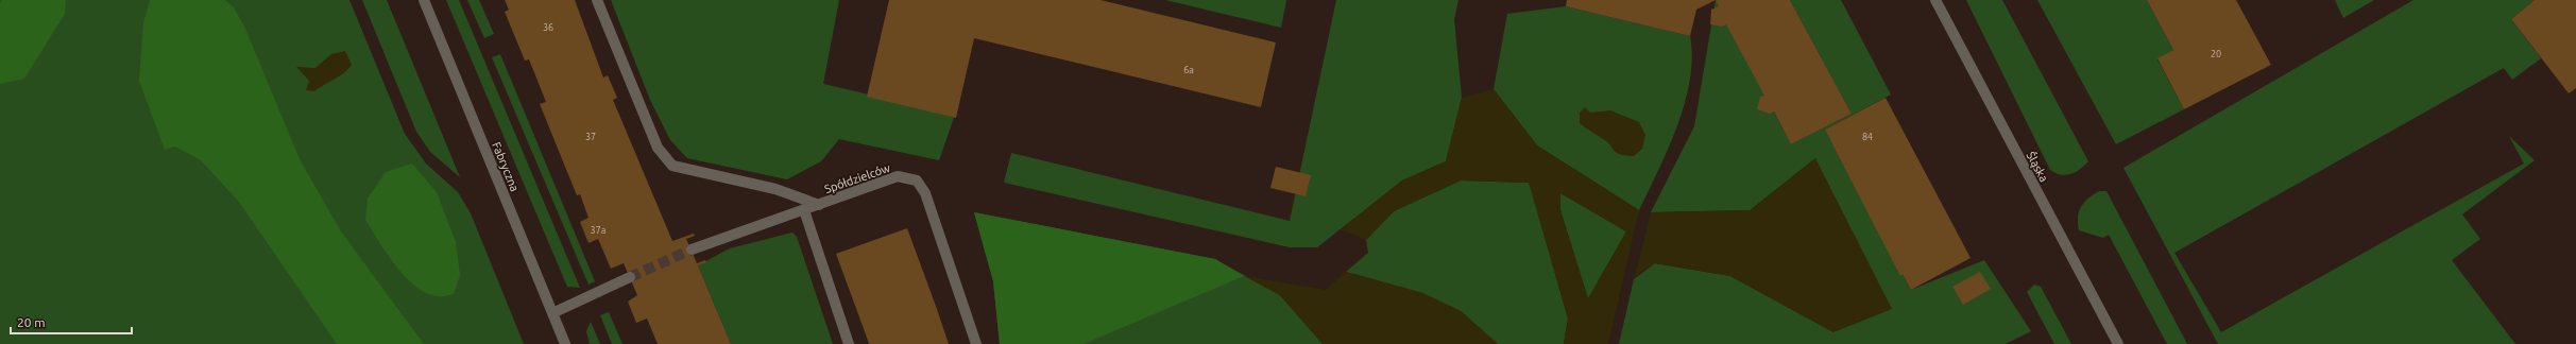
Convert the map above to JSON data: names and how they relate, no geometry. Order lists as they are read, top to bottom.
{
  "streets": {
    "street": ["Fabryczna", "Śląska", "Spółdzielców"]
  },
  "house_numbers": [
    "36",
    "20",
    "6a",
    "37",
    "84",
    "37a"
  ],
  "scale_bar": "20 m"
}
